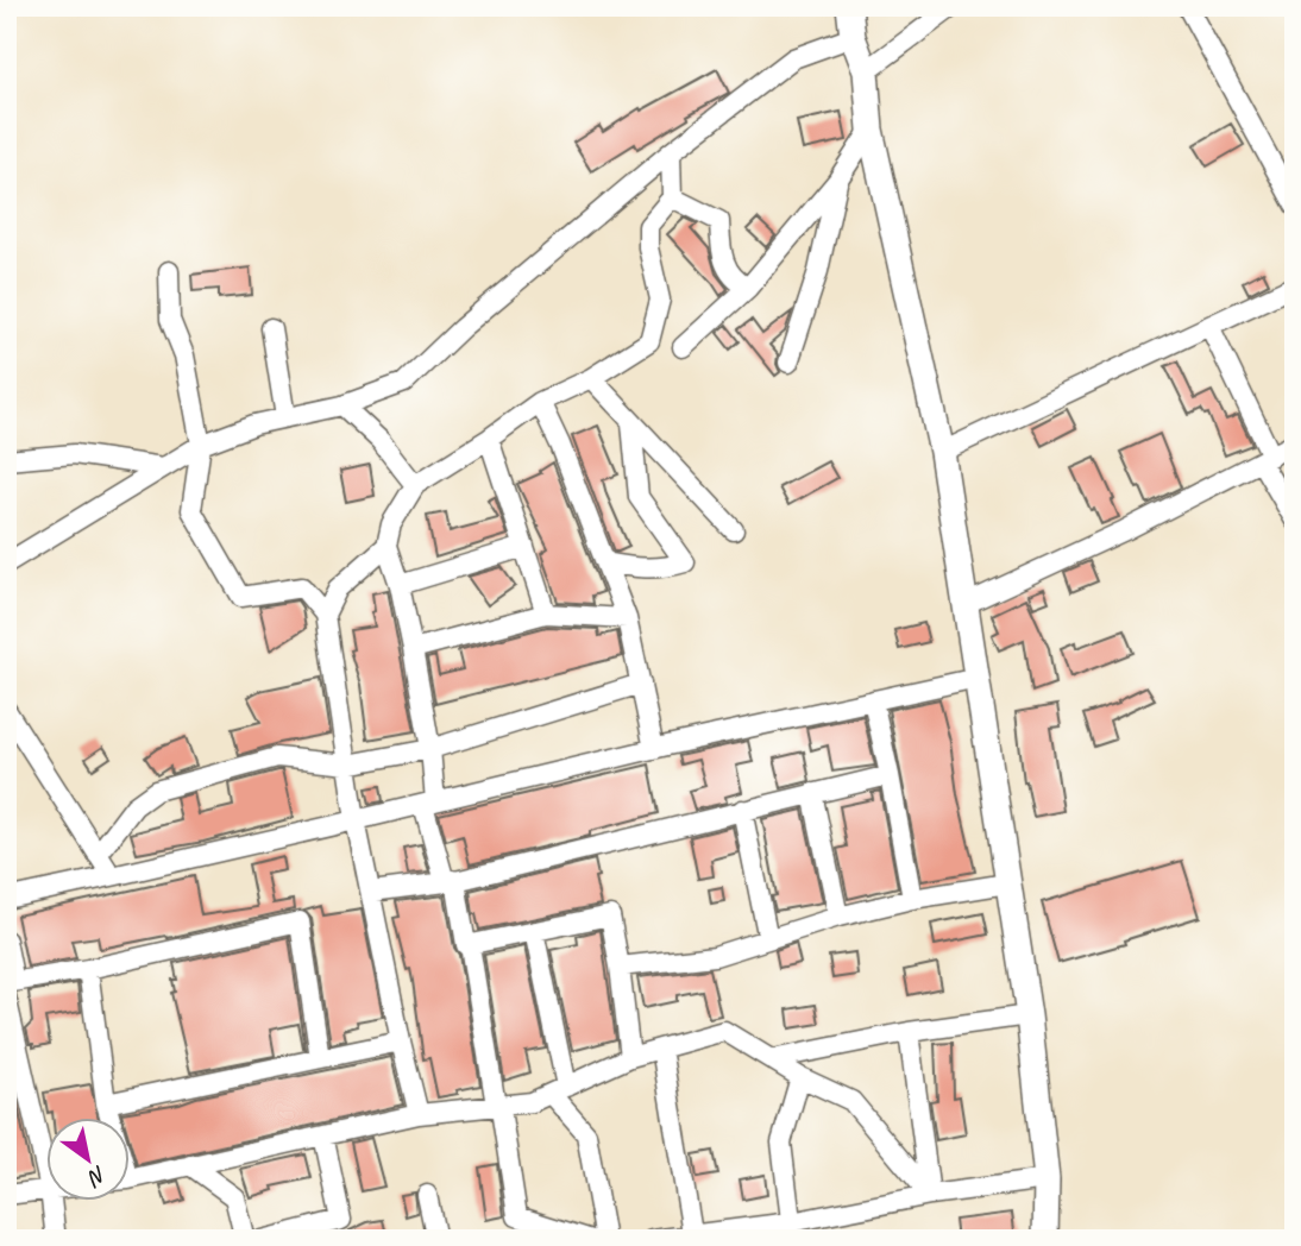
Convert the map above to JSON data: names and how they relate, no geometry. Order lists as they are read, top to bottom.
{
  "north": "bottom right"
}
